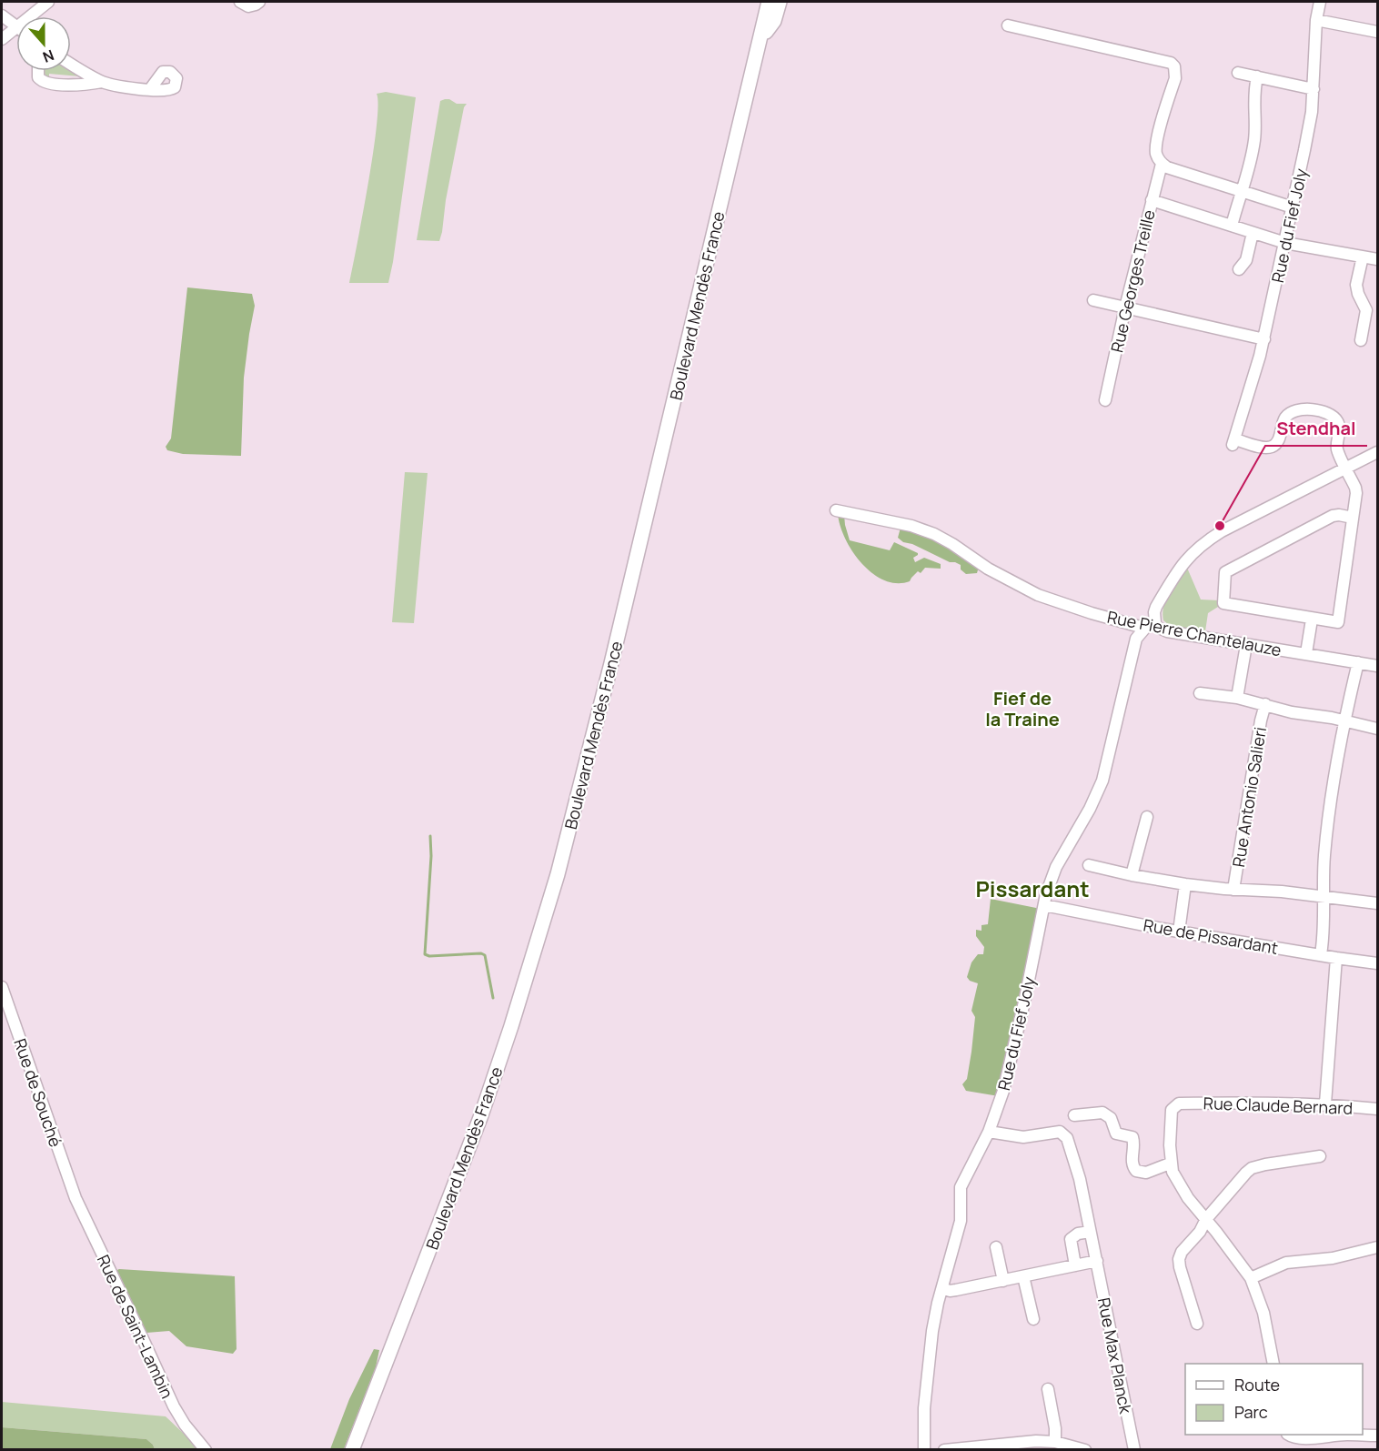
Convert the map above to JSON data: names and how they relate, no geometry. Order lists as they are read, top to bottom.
{
  "streets": {
    "main road": ["Boulevard Mendès France"],
    "street": [
      "Rue du Fief Joly",
      "Rue Georges Treille",
      "Rue Pierre Chantelauze",
      "Rue Antonio Salieri",
      "Rue de Pissardant",
      "Rue de Souché",
      "Rue Claude Bernard",
      "Rue de Saint-Lambin",
      "Rue Max Planck"
    ]
  },
  "crossings": [
    ["Rue du Fief Joly", "Rue Pierre Chantelauze"],
    ["Rue du Fief Joly", "Rue de Pissardant"],
    ["Rue du Fief Joly", "Rue Max Planck"],
    ["Rue de Souché", "Rue de Saint-Lambin"]
  ],
  "districts": ["Fief de la Traine", "Pissardant"],
  "places": ["Stendhal"],
  "legend": ["Route", "Parc"],
  "north": "bottom"
}
